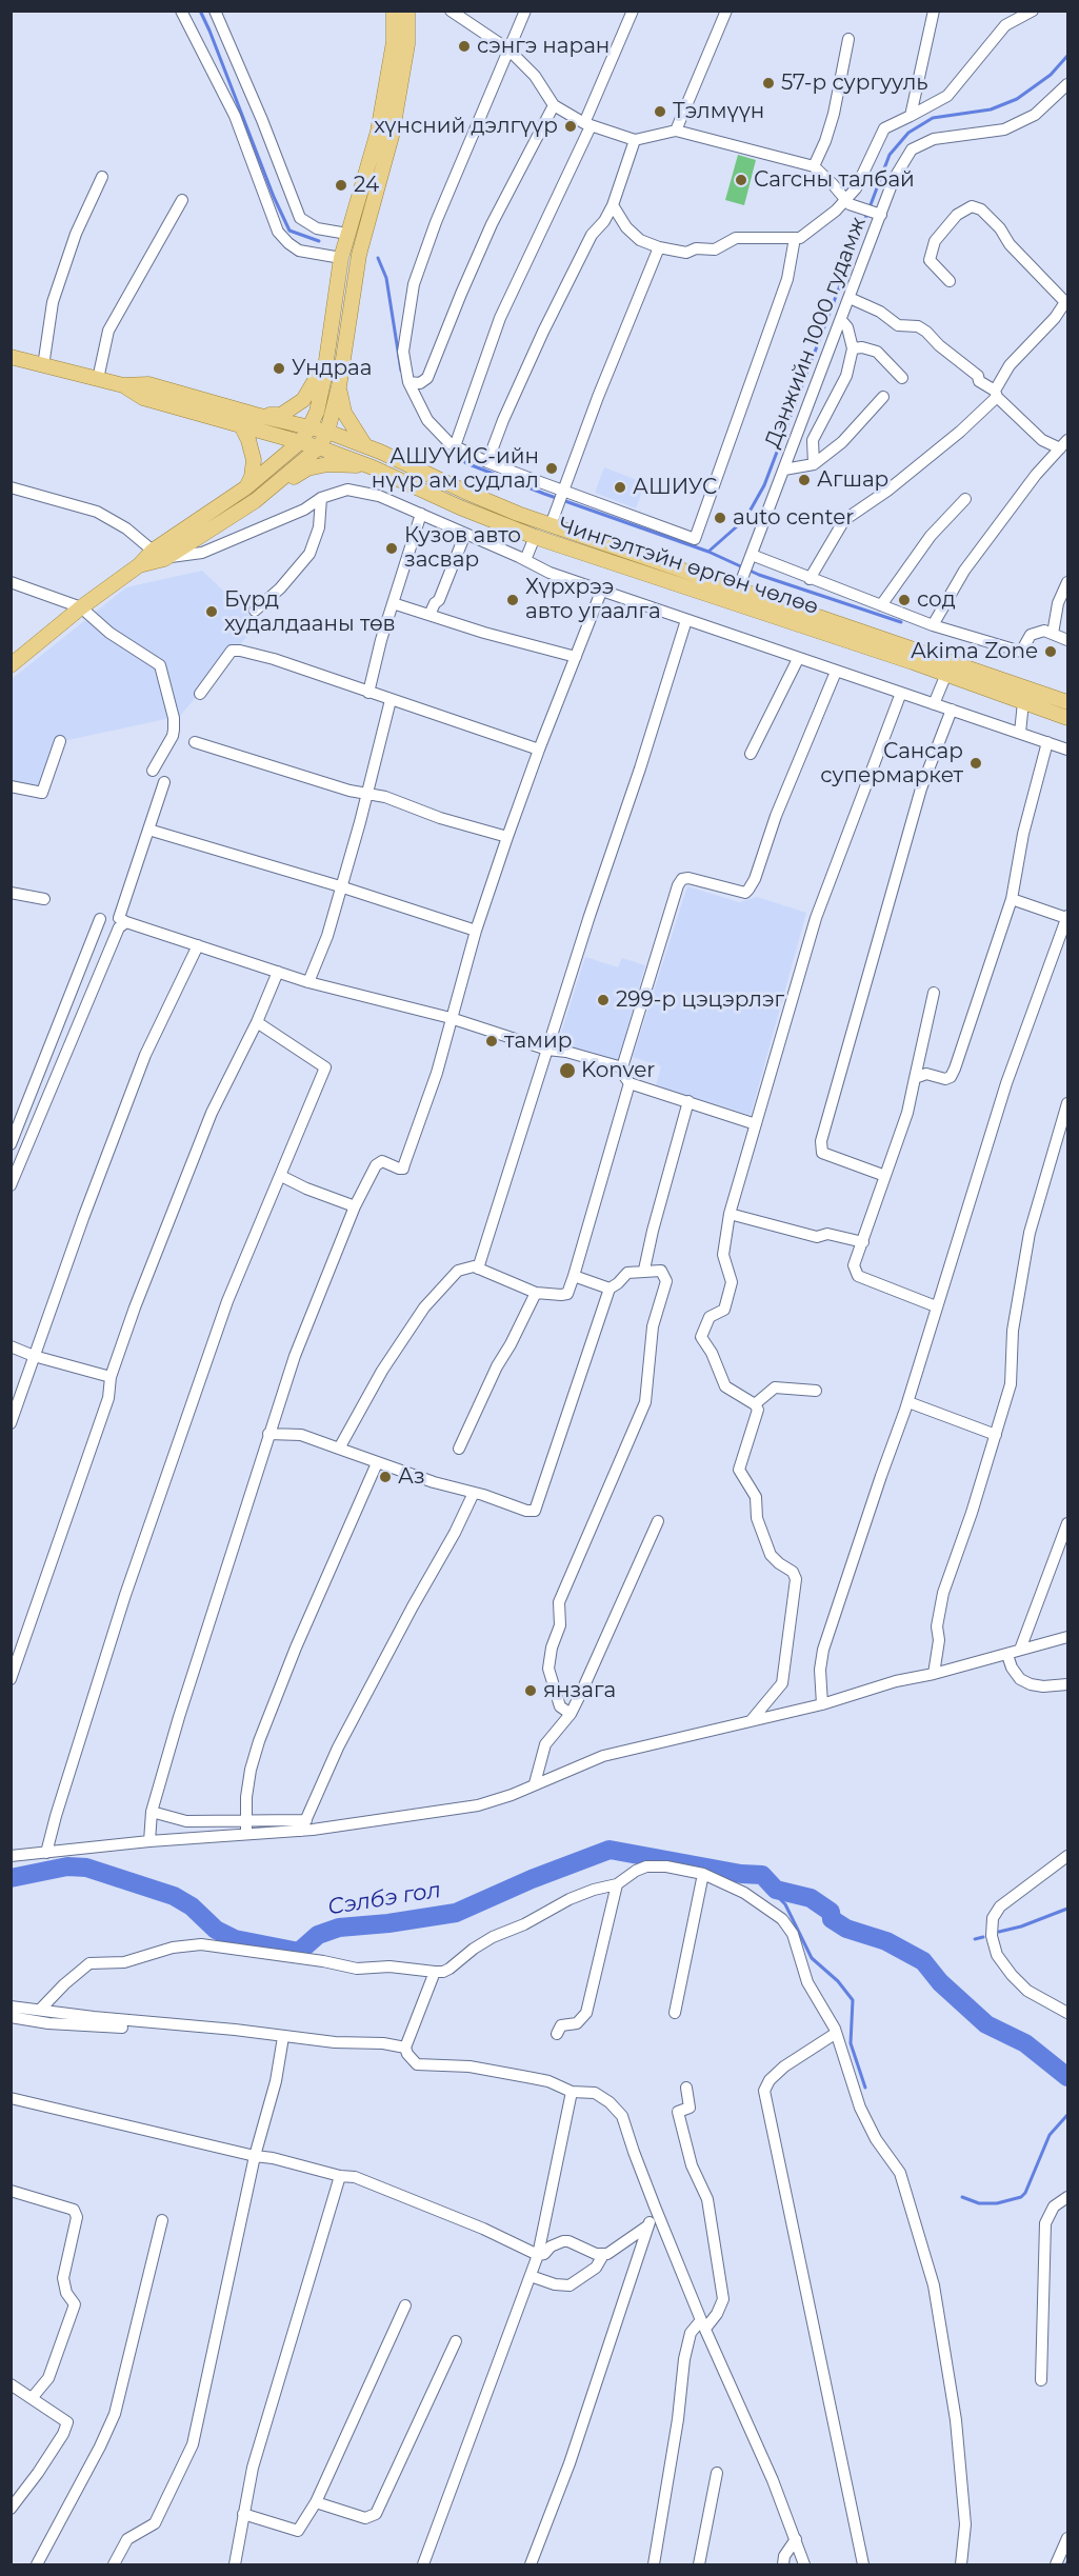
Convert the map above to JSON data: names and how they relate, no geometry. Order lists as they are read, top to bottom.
{
  "streets": {
    "main road": ["Чингэлтэйн өргөн чөлөө"],
    "street": ["Дэнжийн 1000 гудамж"]
  },
  "crossings": [
    ["Дэнжийн 1000 гудамж", "Чингэлтэйн өргөн чөлөө"]
  ],
  "water": ["Сэлбэ гол"],
  "places": [
    "сэнгэ наран",
    "57-р сургууль",
    "Тэлмүүн",
    "хүнсний дэлгүүр",
    "Сагсны талбай",
    "24",
    "Ундраа",
    "АШУҮИС-ийн нүүр ам судлал",
    "Агшар",
    "АШИУС",
    "auto center",
    "Кузов авто засвар",
    "Хүрхрээ авто угаалга",
    "сод",
    "Бүрд худалдааны төв",
    "Akima Zone",
    "Сансар супермаркет",
    "299-р цэцэрлэг",
    "тамир",
    "Konver",
    "Аз",
    "янзага"
  ]
}
